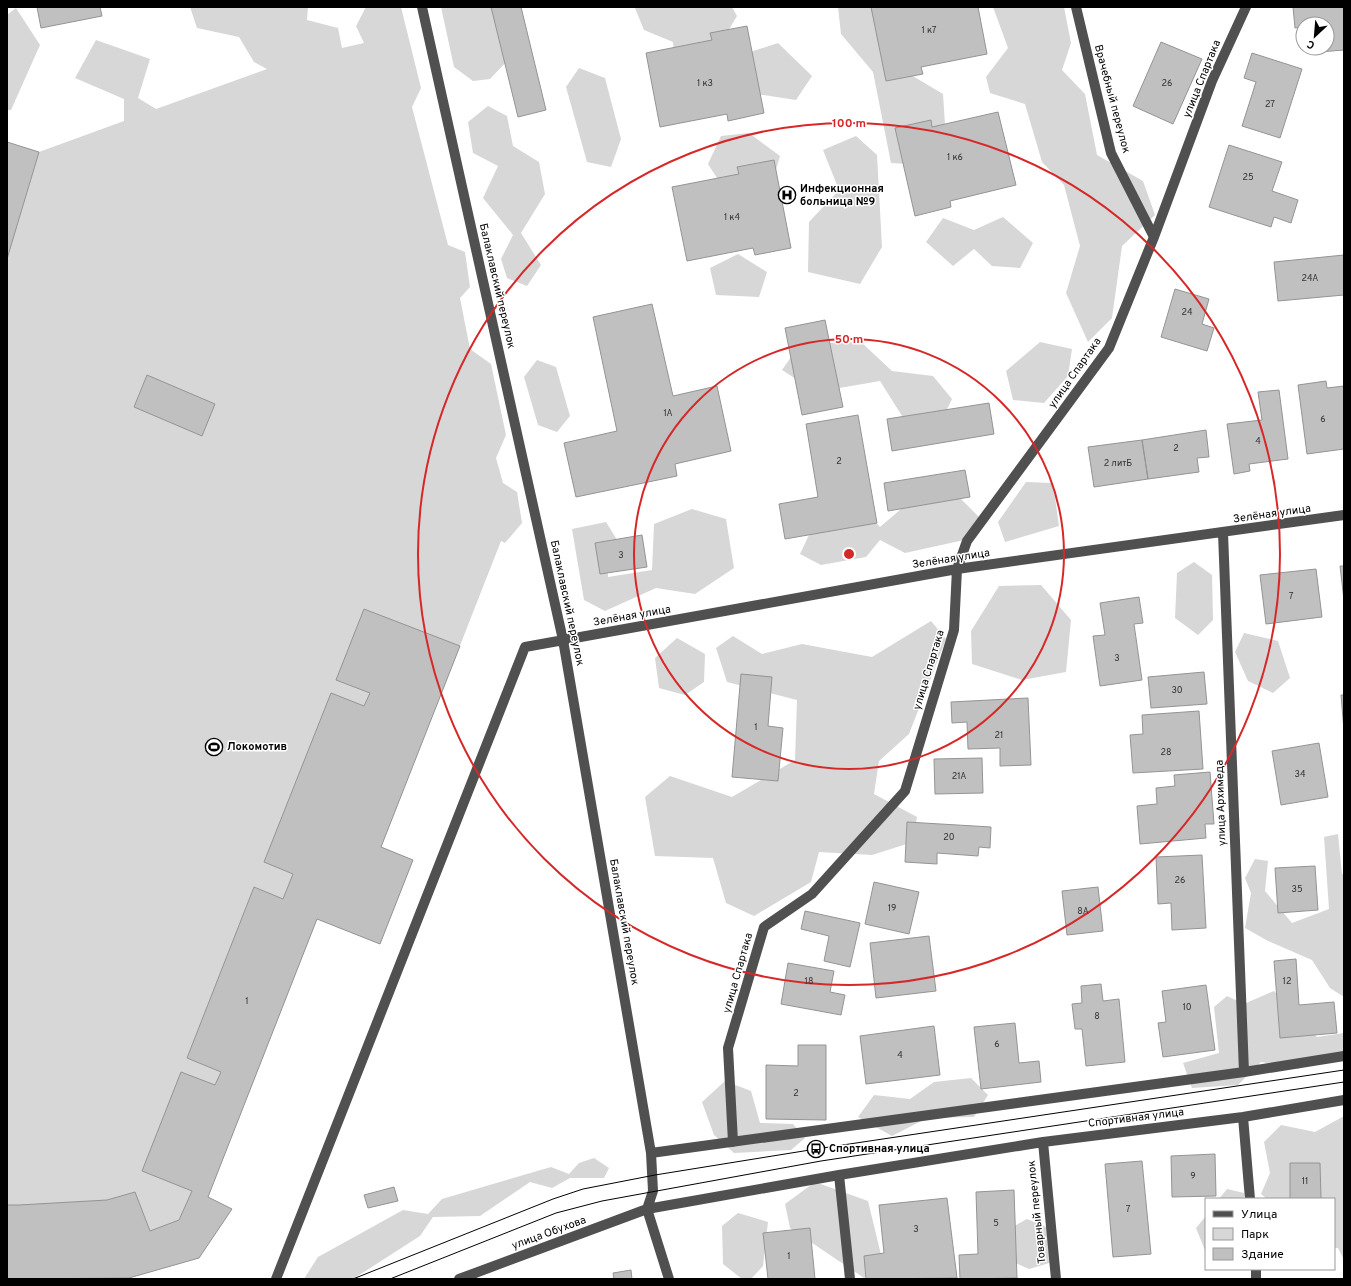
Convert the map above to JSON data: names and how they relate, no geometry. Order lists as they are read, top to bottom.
{
  "streets": {
    "street": [
      "улица Спартака",
      "Врачебный переулок",
      "Балаклавский переулок",
      "Зелёная улица",
      "улица Архимеда",
      "Спортивная улица",
      "Товарный переулок",
      "улица Обухова"
    ]
  },
  "crossings": [
    ["улица Спартака", "Врачебный переулок"],
    ["улица Спартака", "Зелёная улица"],
    ["Балаклавский переулок", "Зелёная улица"],
    ["Балаклавский переулок", "Спортивная улица"],
    ["Балаклавский переулок", "улица Обухова"],
    ["Зелёная улица", "улица Архимеда"],
    ["Спортивная улица", "Товарный переулок"],
    ["Спортивная улица", "улица Обухова"]
  ],
  "places": {
    "hospital": ["Инфекционная больница №9"],
    "sports": ["Локомотив"],
    "bus stop": ["Спортивная улица"]
  },
  "house_numbers": [
    "1 к7",
    "1 к3",
    "26",
    "27",
    "1 к6",
    "25",
    "1 к4",
    "24А",
    "24",
    "1А",
    "6",
    "4",
    "2",
    "2",
    "2 литБ",
    "3",
    "7",
    "3",
    "30",
    "1",
    "21",
    "28",
    "34",
    "21А",
    "20",
    "26",
    "35",
    "19",
    "8А",
    "18",
    "12",
    "1",
    "10",
    "8",
    "6",
    "4",
    "2",
    "9",
    "11",
    "7",
    "5",
    "3",
    "1"
  ],
  "legend": ["Улица", "Парк", "Здание"],
  "north": "bottom left",
  "rings": ["100 m", "50 m"]
}
